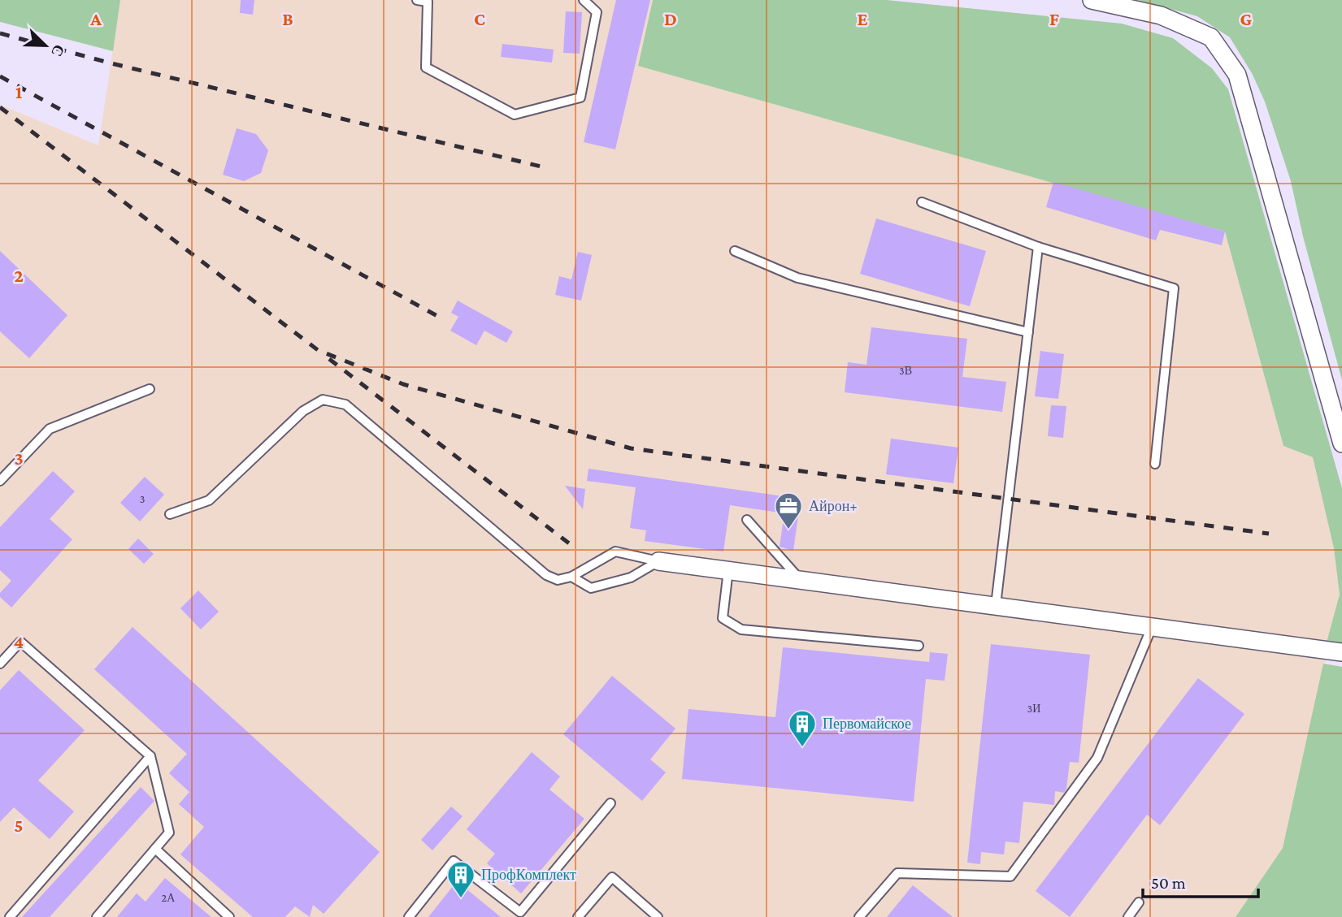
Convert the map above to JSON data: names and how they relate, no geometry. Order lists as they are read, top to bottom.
{
  "places": {
    "office": ["Айрон+"],
    "building": ["Первомайское", "ПрофКомплект"]
  },
  "house_numbers": [
    "3В",
    "3",
    "3И",
    "2А"
  ],
  "scale_bar": "50 m",
  "north": "bottom right",
  "grid": {
    "columns": [
      "A",
      "B",
      "C",
      "D",
      "E",
      "F",
      "G"
    ],
    "rows": [
      "1",
      "2",
      "3",
      "4",
      "5"
    ]
  }
}
